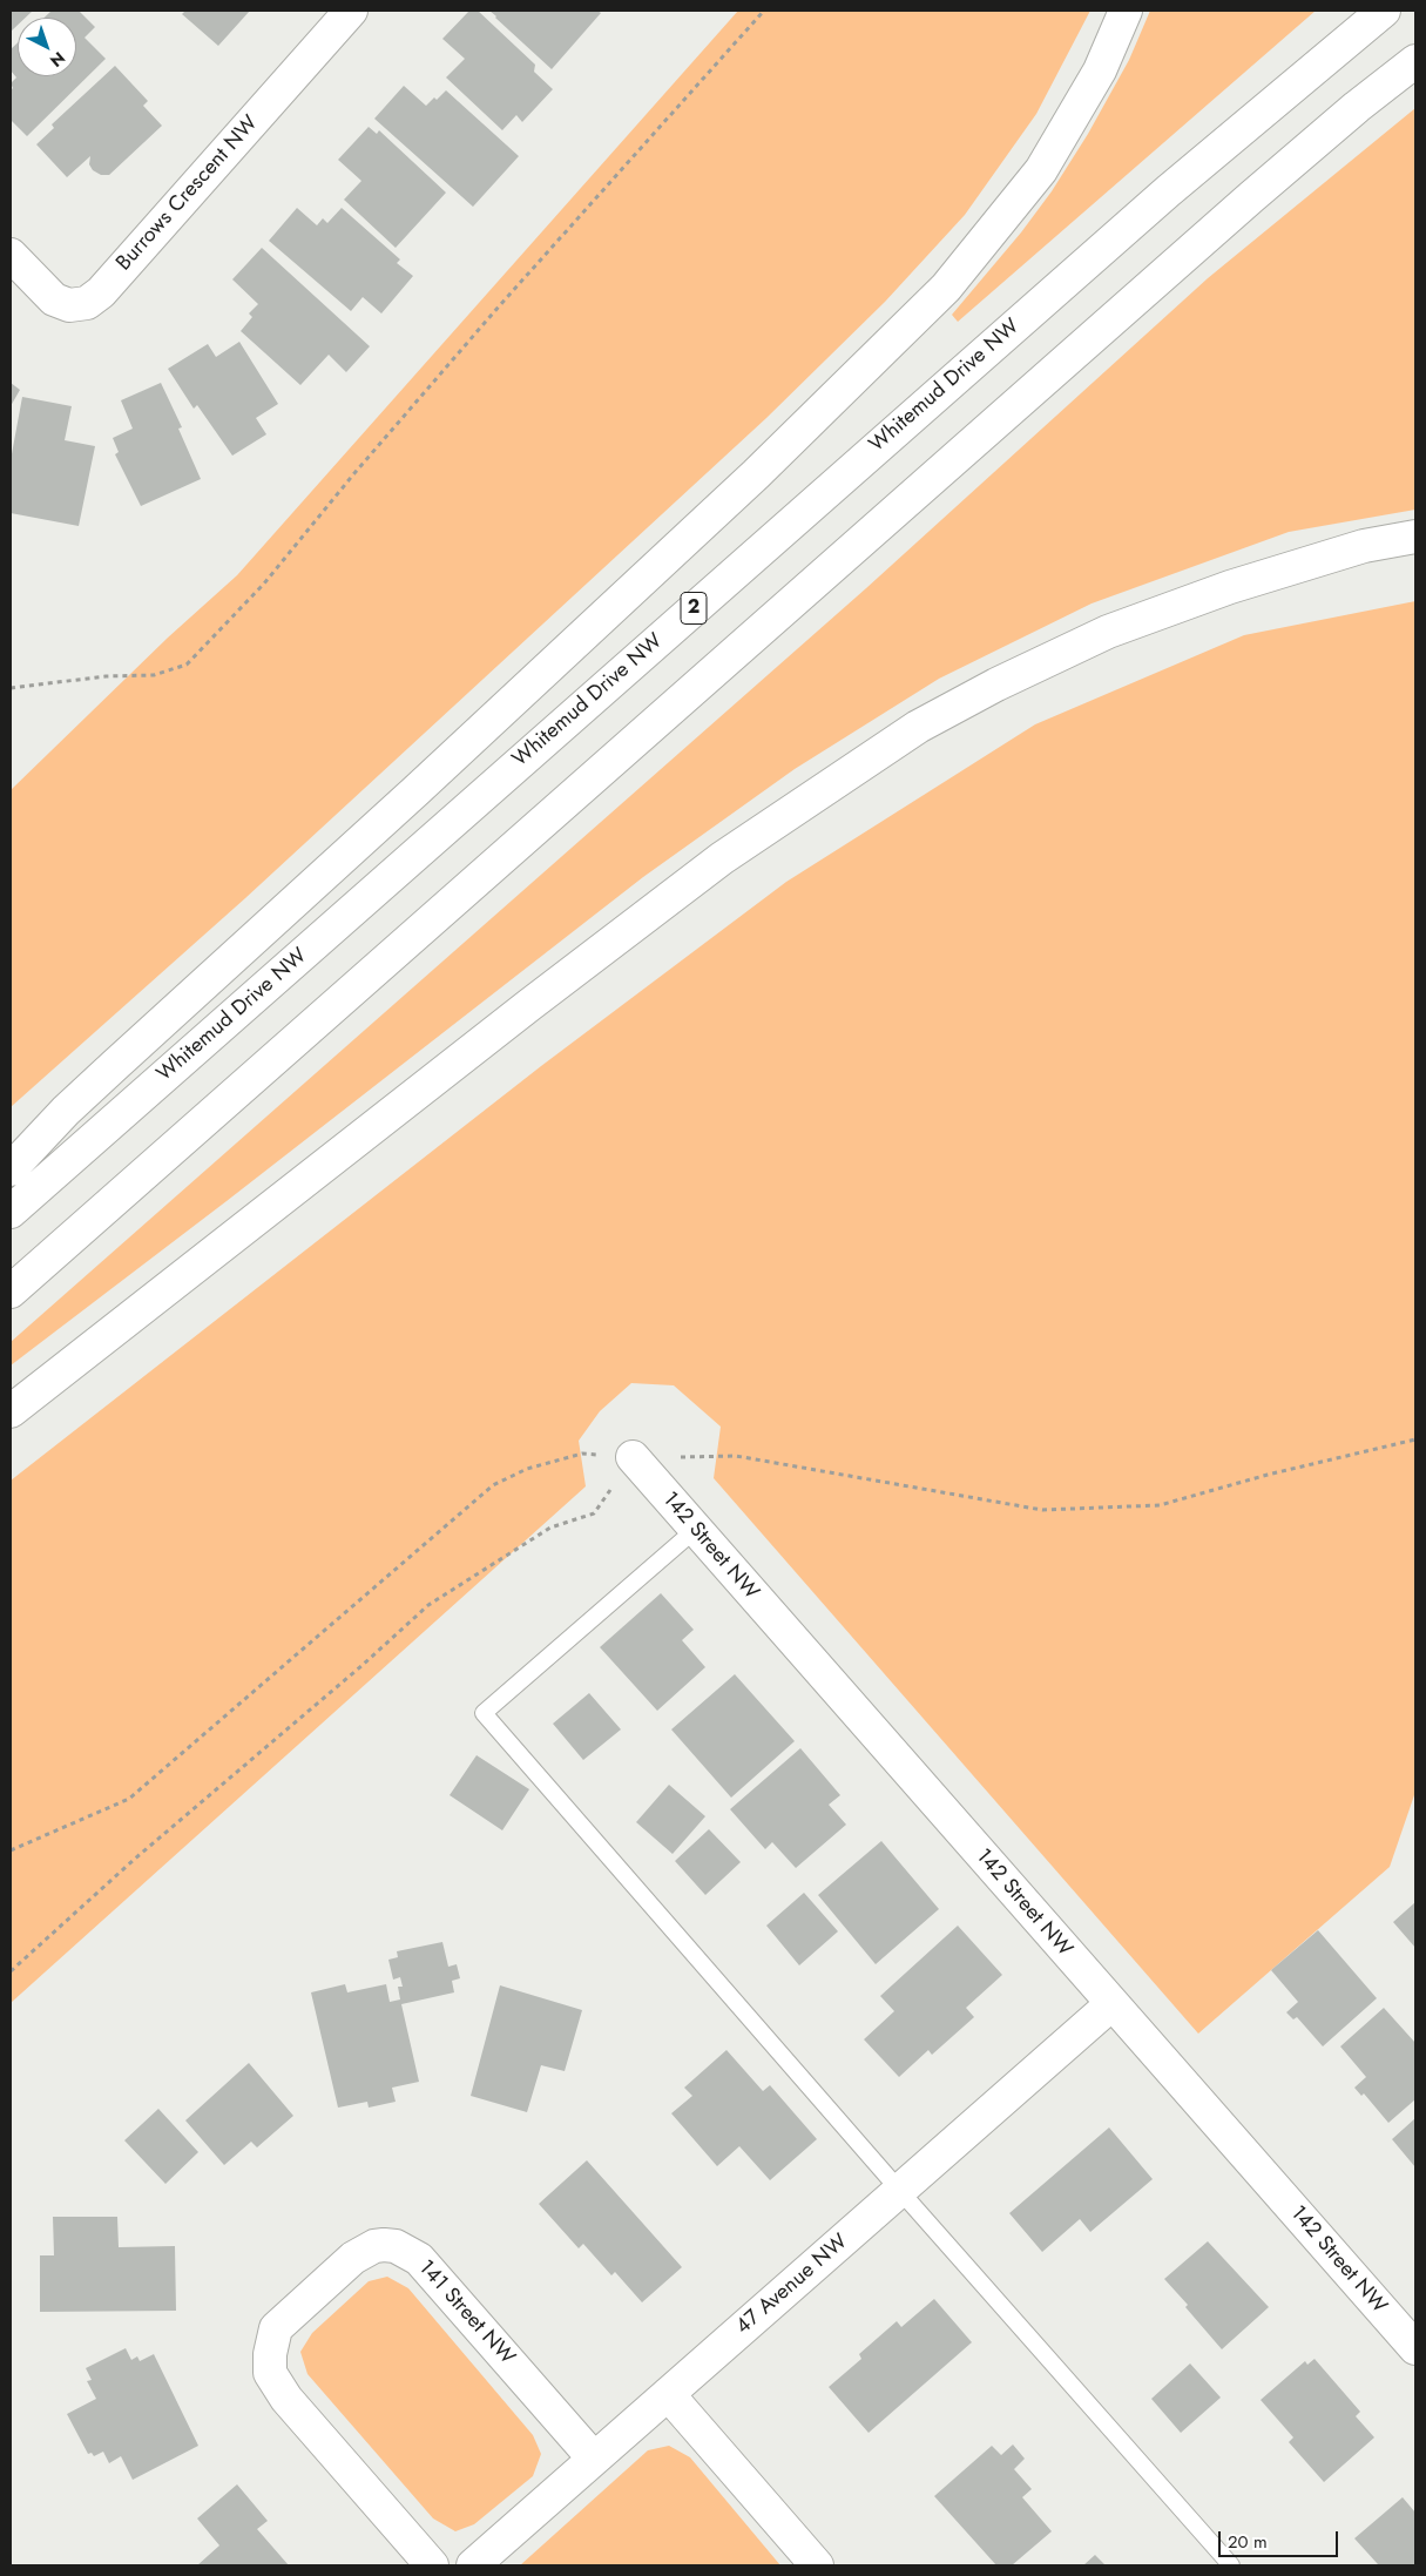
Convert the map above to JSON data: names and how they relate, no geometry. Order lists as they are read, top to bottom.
{
  "streets": {
    "main road": [
      "Burrows Crescent NW",
      "Whitemud Drive NW",
      "2",
      "142 Street NW",
      "47 Avenue NW",
      "141 Street NW"
    ]
  },
  "crossings": [
    ["142 Street NW", "47 Avenue NW"],
    ["47 Avenue NW", "141 Street NW"]
  ],
  "scale_bar": "20 m",
  "north": "bottom right"
}
